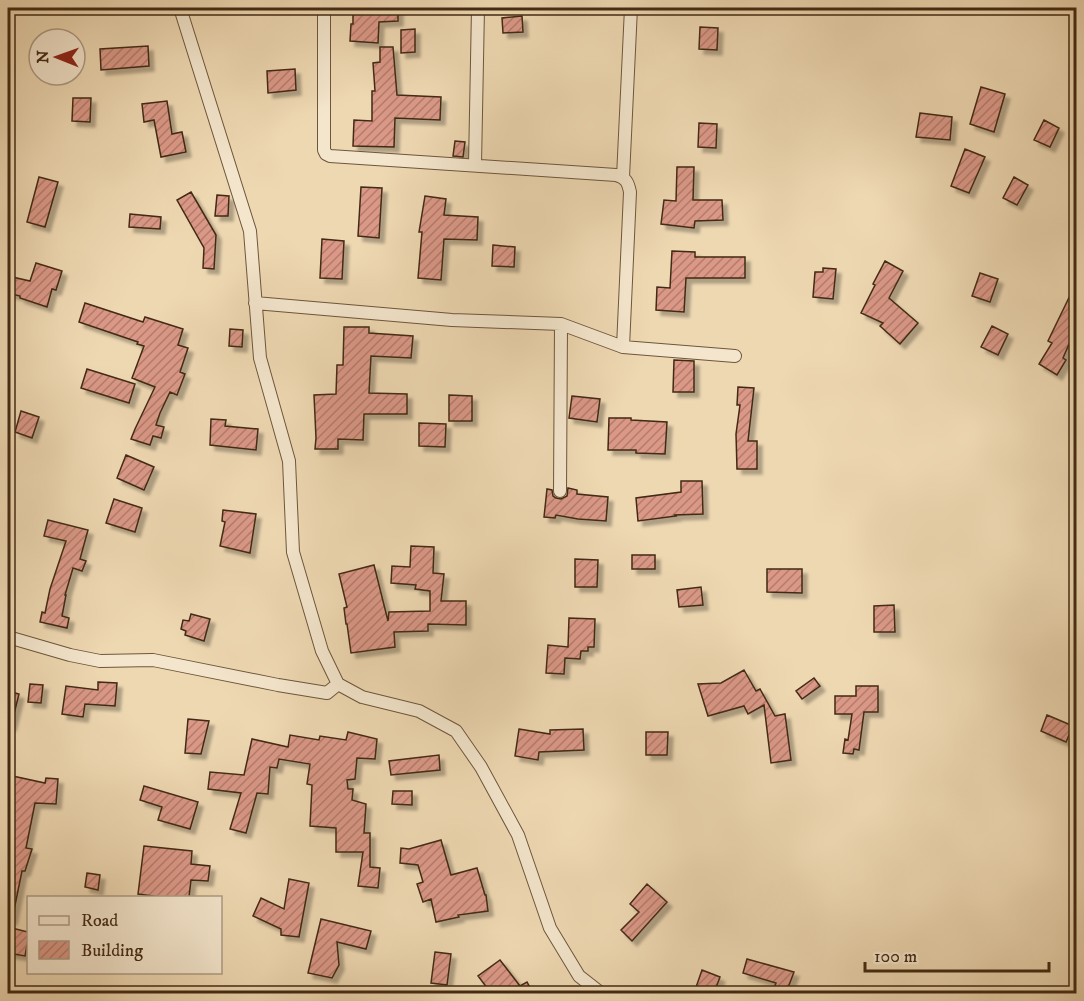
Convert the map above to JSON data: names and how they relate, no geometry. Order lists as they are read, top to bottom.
{
  "legend": ["Road", "Building"],
  "scale_bar": "100 m",
  "north": "left"
}
